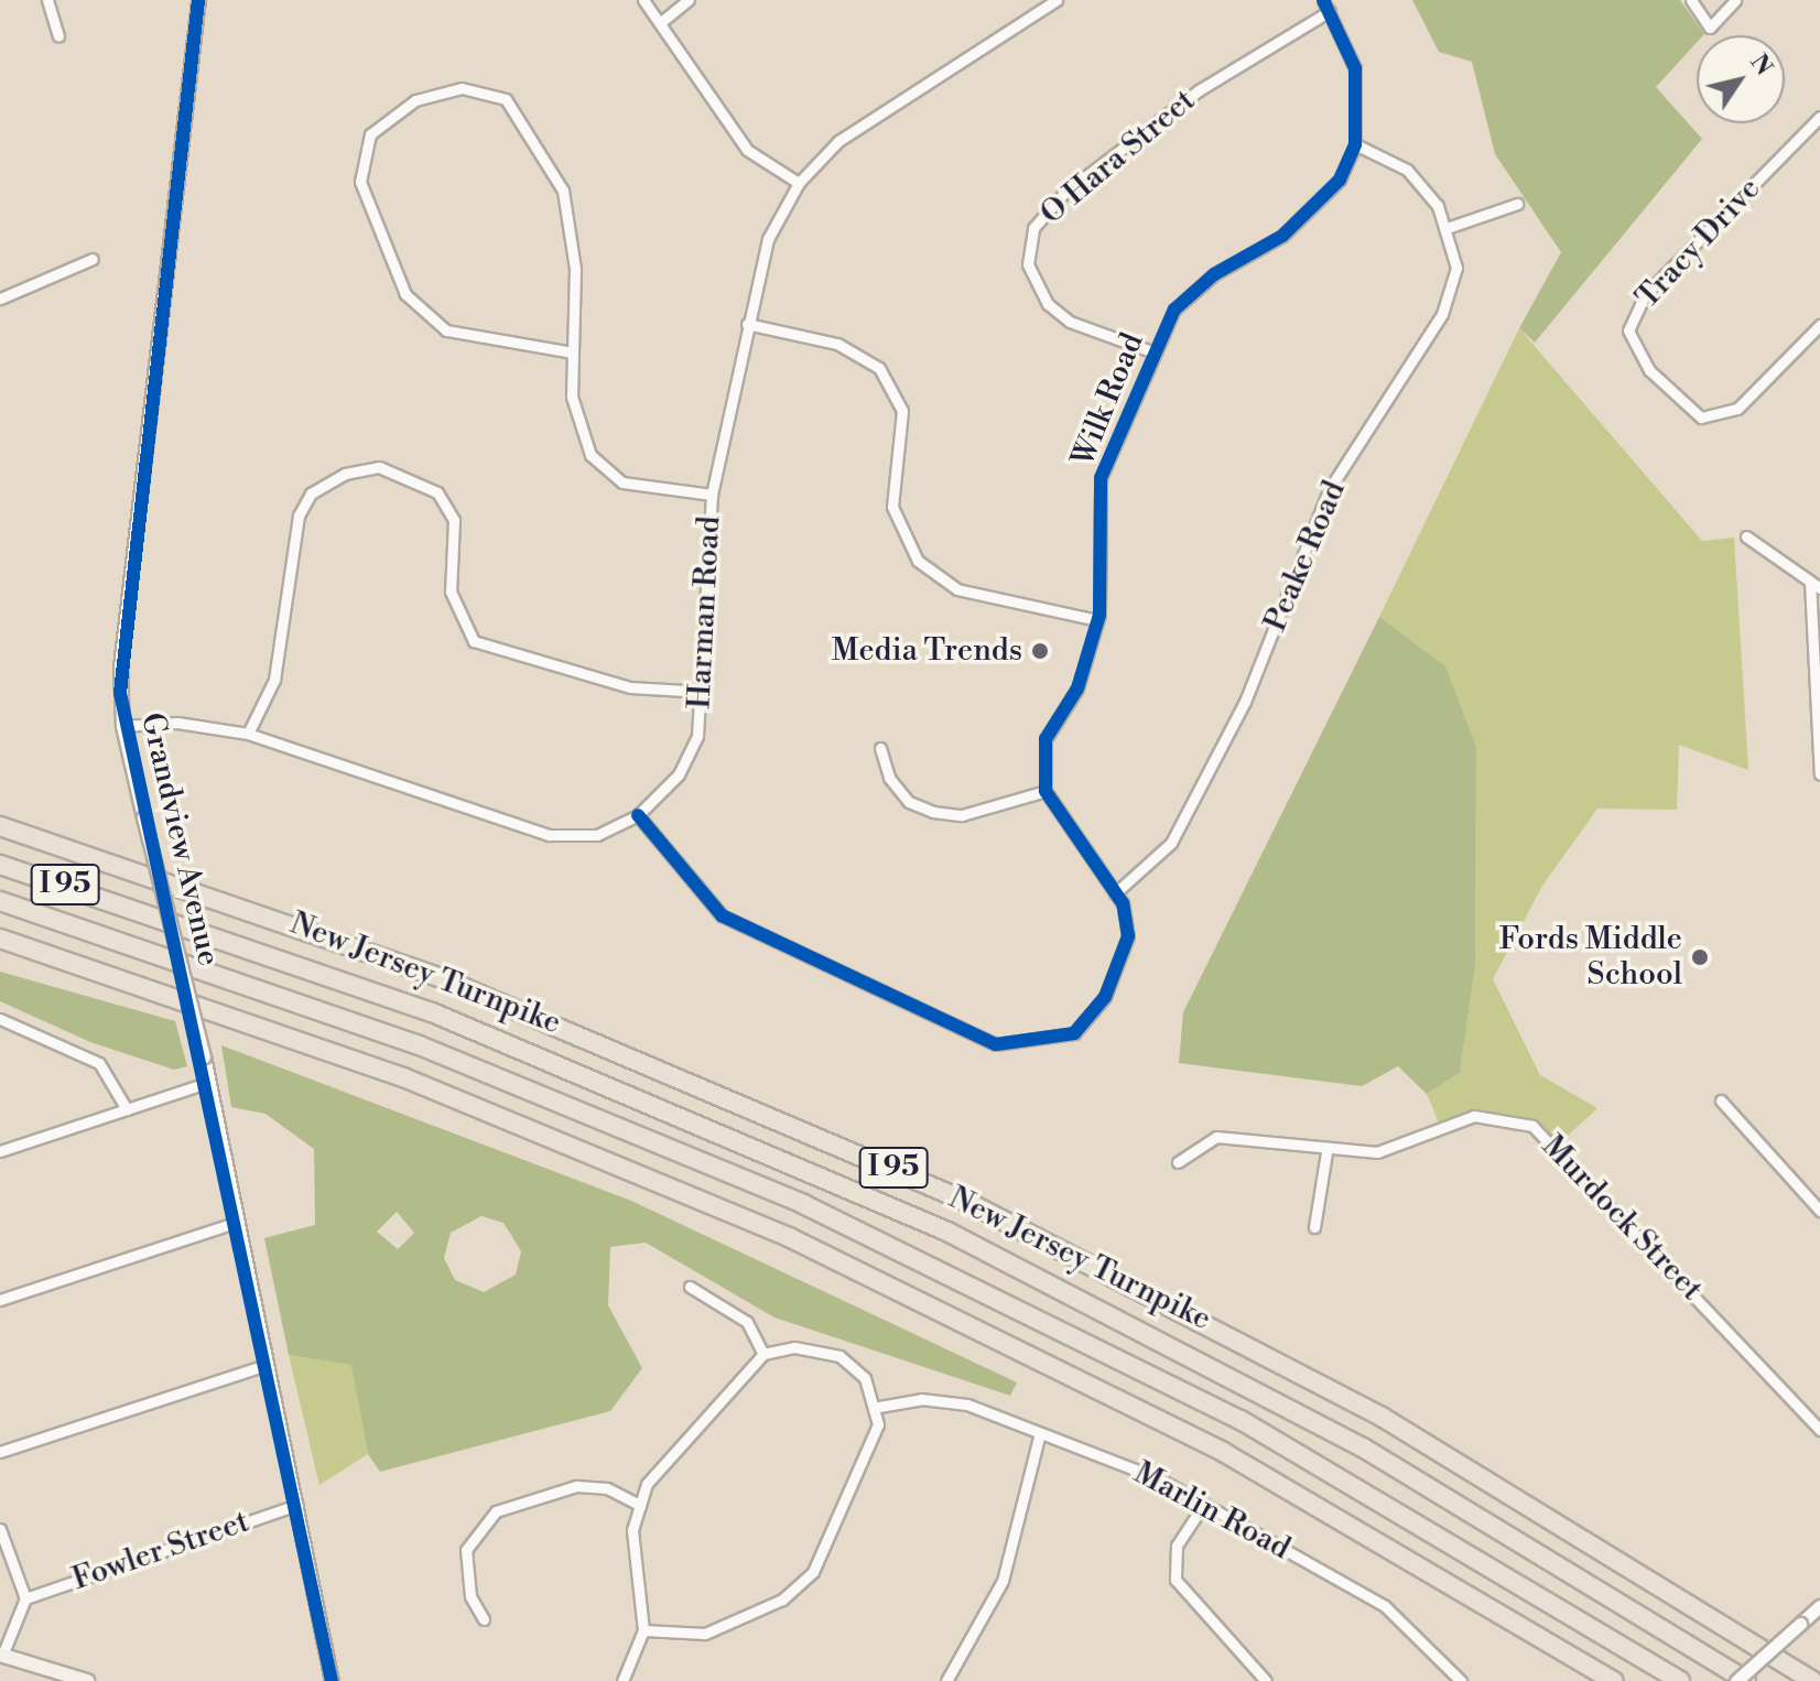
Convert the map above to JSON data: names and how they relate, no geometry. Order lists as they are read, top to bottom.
{
  "streets": {
    "highway": ["I 95", "New Jersey Turnpike"],
    "street": [
      "O Hara Street",
      "Tracy Drive",
      "Wilk Road",
      "Peake Road",
      "Harman Road",
      "Grandview Avenue",
      "Murdock Street",
      "Marlin Road",
      "Fowler Street"
    ]
  },
  "crossings": [
    ["O Hara Street", "Wilk Road"],
    ["Wilk Road", "Peake Road"],
    ["Harman Road", "Grandview Avenue"],
    ["Grandview Avenue", "Fowler Street"]
  ],
  "places": ["Media Trends", "Fords Middle School"],
  "north": "top right"
}
